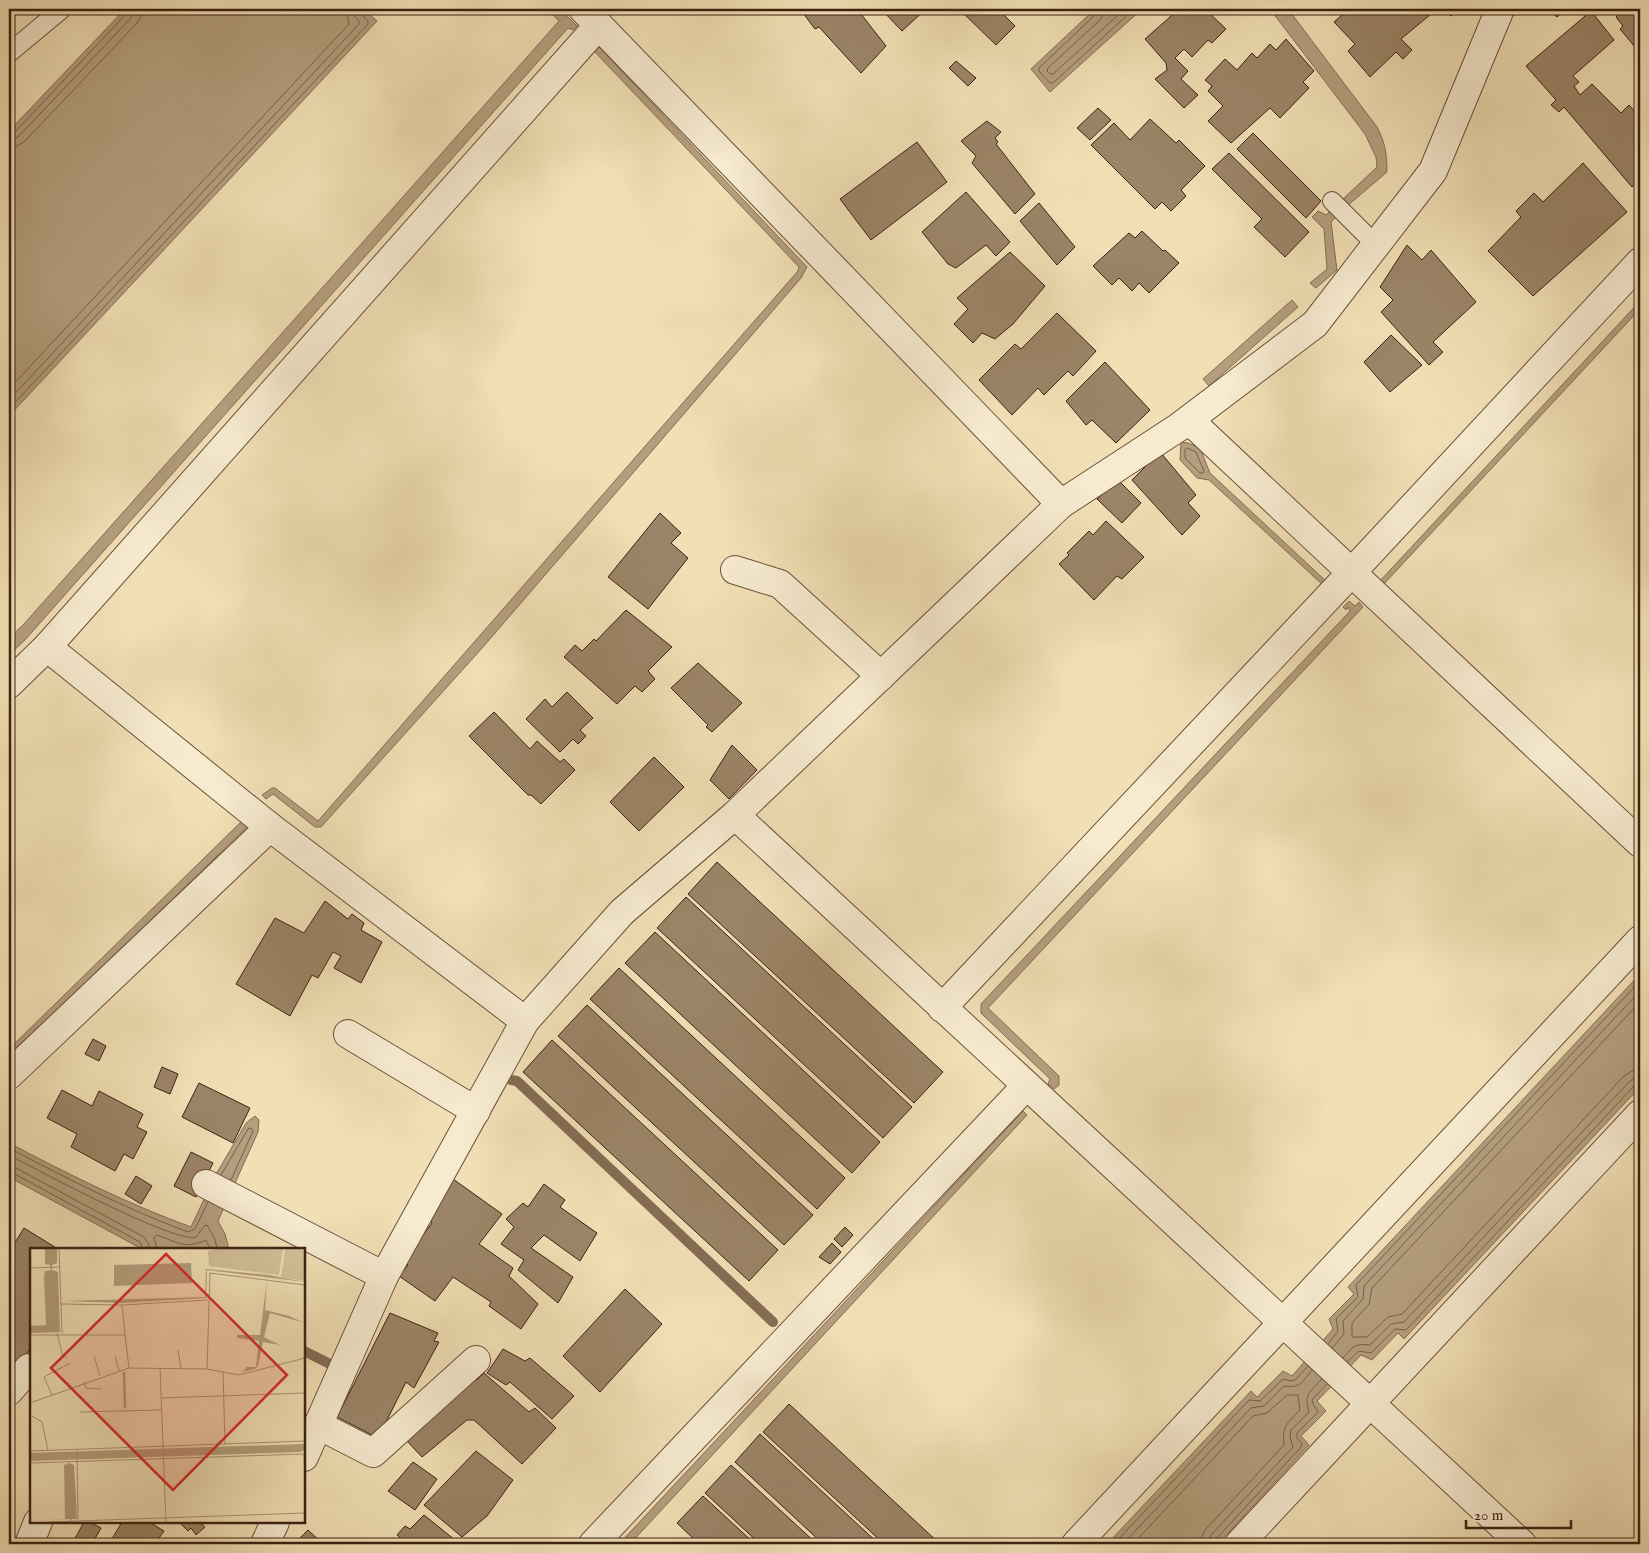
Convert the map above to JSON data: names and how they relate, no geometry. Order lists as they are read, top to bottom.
{
  "scale_bar": "20 m"
}
